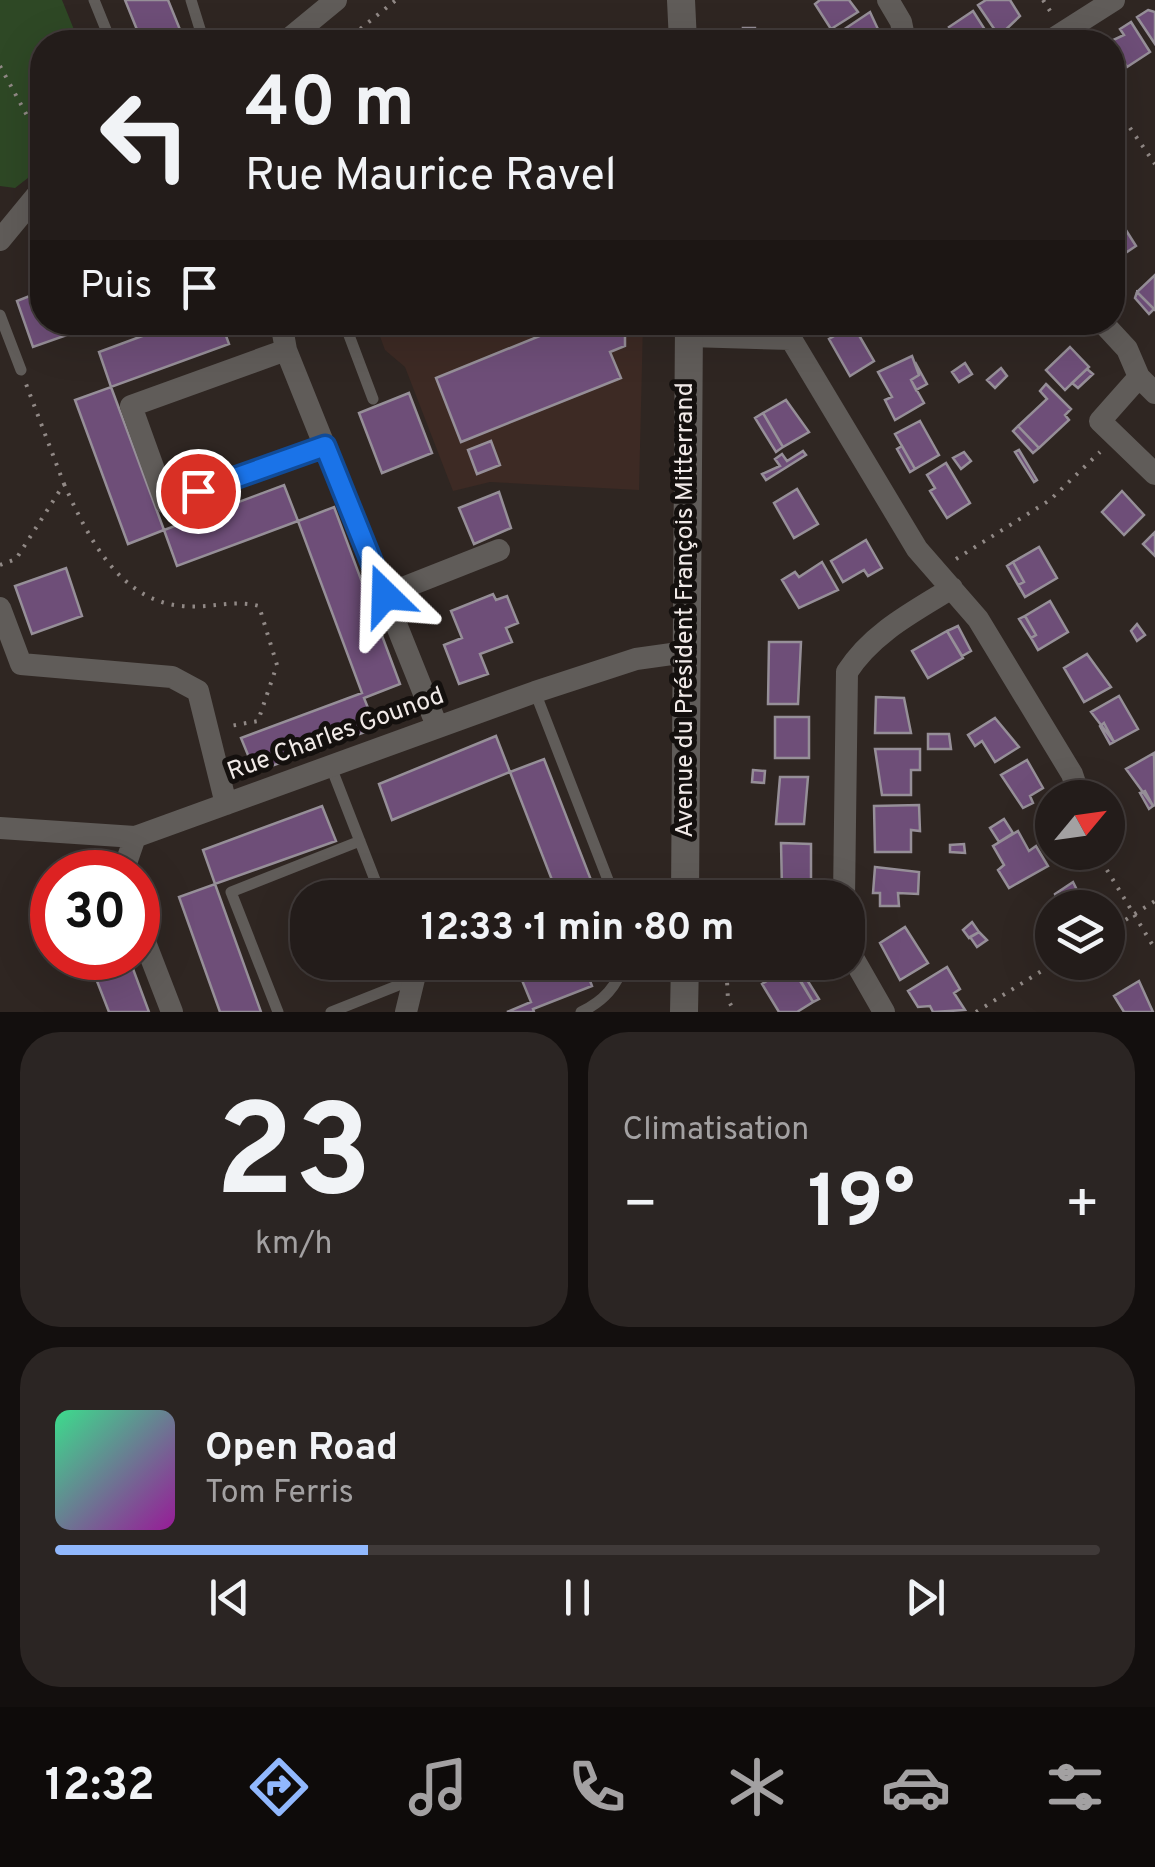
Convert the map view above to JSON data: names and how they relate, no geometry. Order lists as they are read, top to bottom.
{
  "streets": {
    "street": ["Avenue du Président François Mitterrand", "Rue Charles Gounod"]
  },
  "crossings": [
    ["Avenue du Président François Mitterrand", "Rue Charles Gounod"]
  ],
  "north": "top right",
  "page": {
    "turn": ["40 m", "Rue Maurice Ravel"],
    "then": "Puis",
    "limit": "30",
    "trip": "12:33 · 1 min · 80 m",
    "tile": [
      ["23", "km/h"],
      "Climatisation"
    ],
    "heat": ["−", "19°", "+"],
    "song": ["Open Road", "Tom Ferris"],
    "tabs": "12:32"
  }
}
